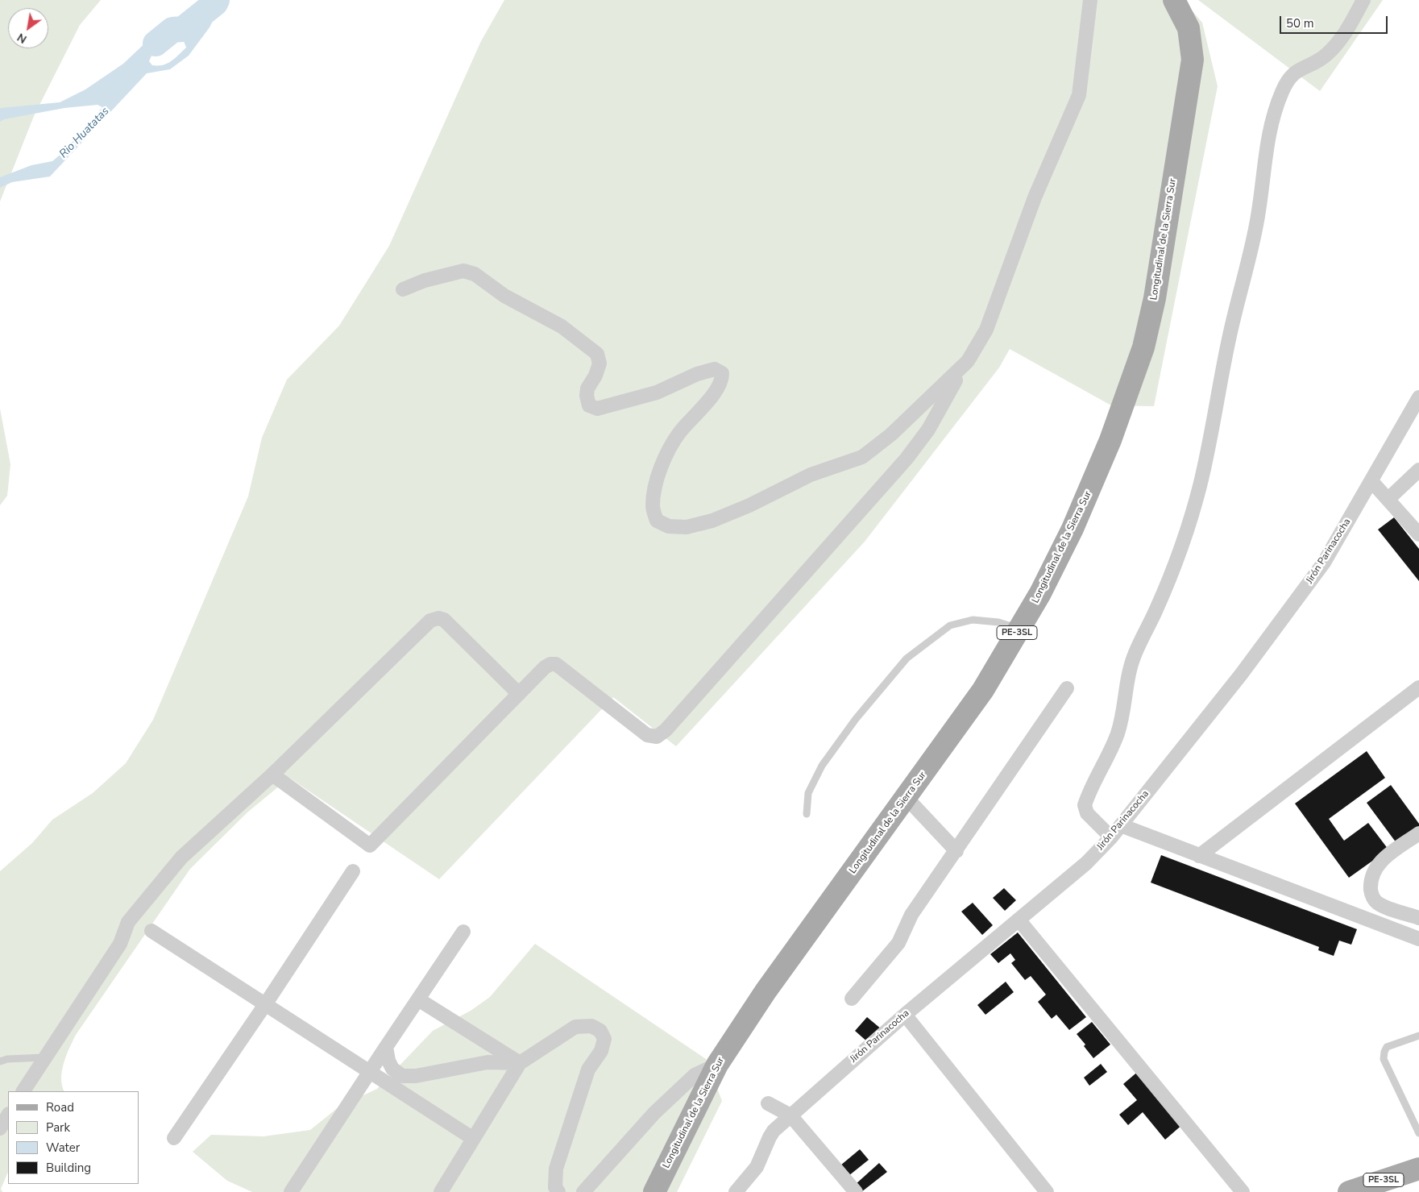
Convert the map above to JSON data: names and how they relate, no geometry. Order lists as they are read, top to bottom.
{
  "streets": {
    "main road": ["Longitudinal de la Sierra Sur", "PE-3SL"],
    "street": ["Jirón Parinacocha"]
  },
  "water": ["Rio Huatatas"],
  "legend": [
    "Road",
    "Park",
    "Water",
    "Building"
  ],
  "scale_bar": "50 m",
  "north": "bottom left"
}
